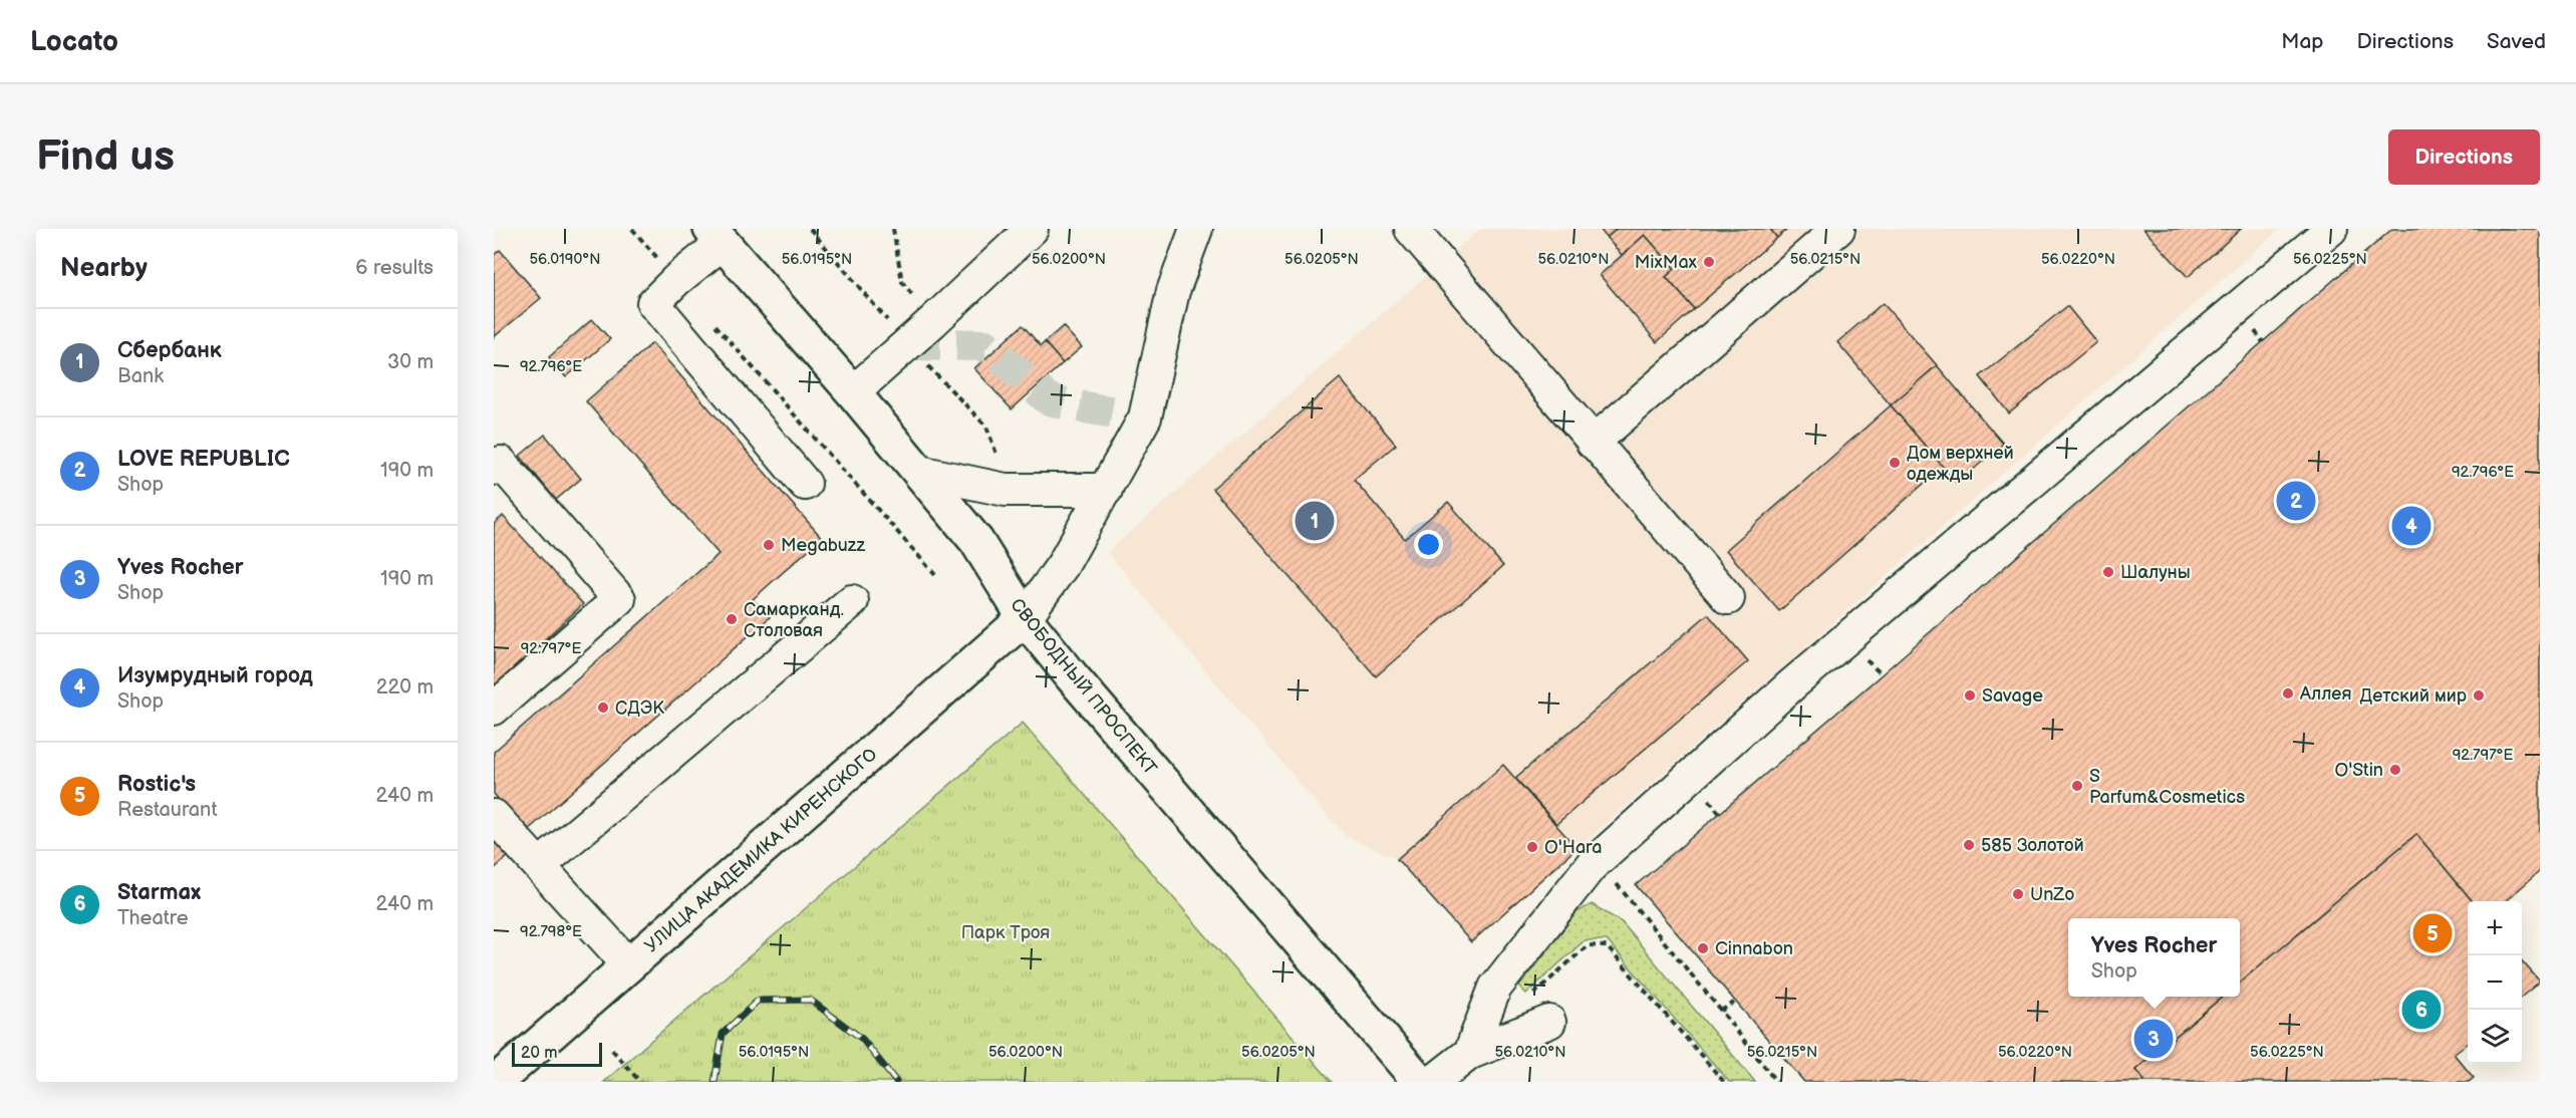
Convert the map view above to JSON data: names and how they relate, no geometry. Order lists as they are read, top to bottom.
{
  "streets": {
    "main road": ["СВОБОДНЫЙ ПРОСПЕКТ", "УЛИЦА АКАДЕМИКА КИРЕНСКОГО"]
  },
  "crossings": [
    ["СВОБОДНЫЙ ПРОСПЕКТ", "УЛИЦА АКАДЕМИКА КИРЕНСКОГО"]
  ],
  "parks": ["Парк Троя"],
  "places": [
    "MixMax",
    "Дом верхней одежды",
    "Megabuzz",
    "Шалуны",
    "Самарканд. Столовая",
    "Аллея",
    "Savage",
    "Детский мир",
    "СДЭК",
    "O'Stin",
    "S Parfum&Cosmetics",
    "585 Золотой",
    "O'Hara",
    "UnZo",
    "Cinnabon"
  ],
  "scale_bar": "20 m",
  "page": {
    "header": "Locato",
    "nav": ["Map", "Directions", "Saved"],
    "buttons": "Directions",
    "title": "Find us",
    "heading": ["Nearby", "6 results"],
    "list": [
      {
        "mark": "1",
        "name": "Сбербанк",
        "note": "Bank",
        "value": "30 m"
      },
      {
        "mark": "2",
        "name": "LOVE REPUBLIC",
        "note": "Shop",
        "value": "190 m"
      },
      {
        "mark": "3",
        "name": "Yves Rocher",
        "note": "Shop",
        "value": "190 m"
      },
      {
        "mark": "4",
        "name": "Изумрудный город",
        "note": "Shop",
        "value": "220 m"
      },
      {
        "mark": "5",
        "name": "Rostic's",
        "note": "Restaurant",
        "value": "240 m"
      },
      {
        "mark": "6",
        "name": "Starmax",
        "note": "Theatre",
        "value": "240 m"
      }
    ],
    "pins": [
      "2",
      "1",
      "4",
      "5",
      "6",
      "3"
    ],
    "map_buttons": ["+", "−"],
    "popup": ["Yves Rocher", "Shop"],
    "scale": "20 m"
  },
  "coordinates": [
    "56.0190°N",
    "56.0195°N",
    "56.0200°N",
    "56.0205°N",
    "56.0210°N",
    "56.0215°N",
    "56.0225°N",
    "56.0220°N",
    "92.796°E",
    "92.797°E",
    "92.798°E"
  ]
}
